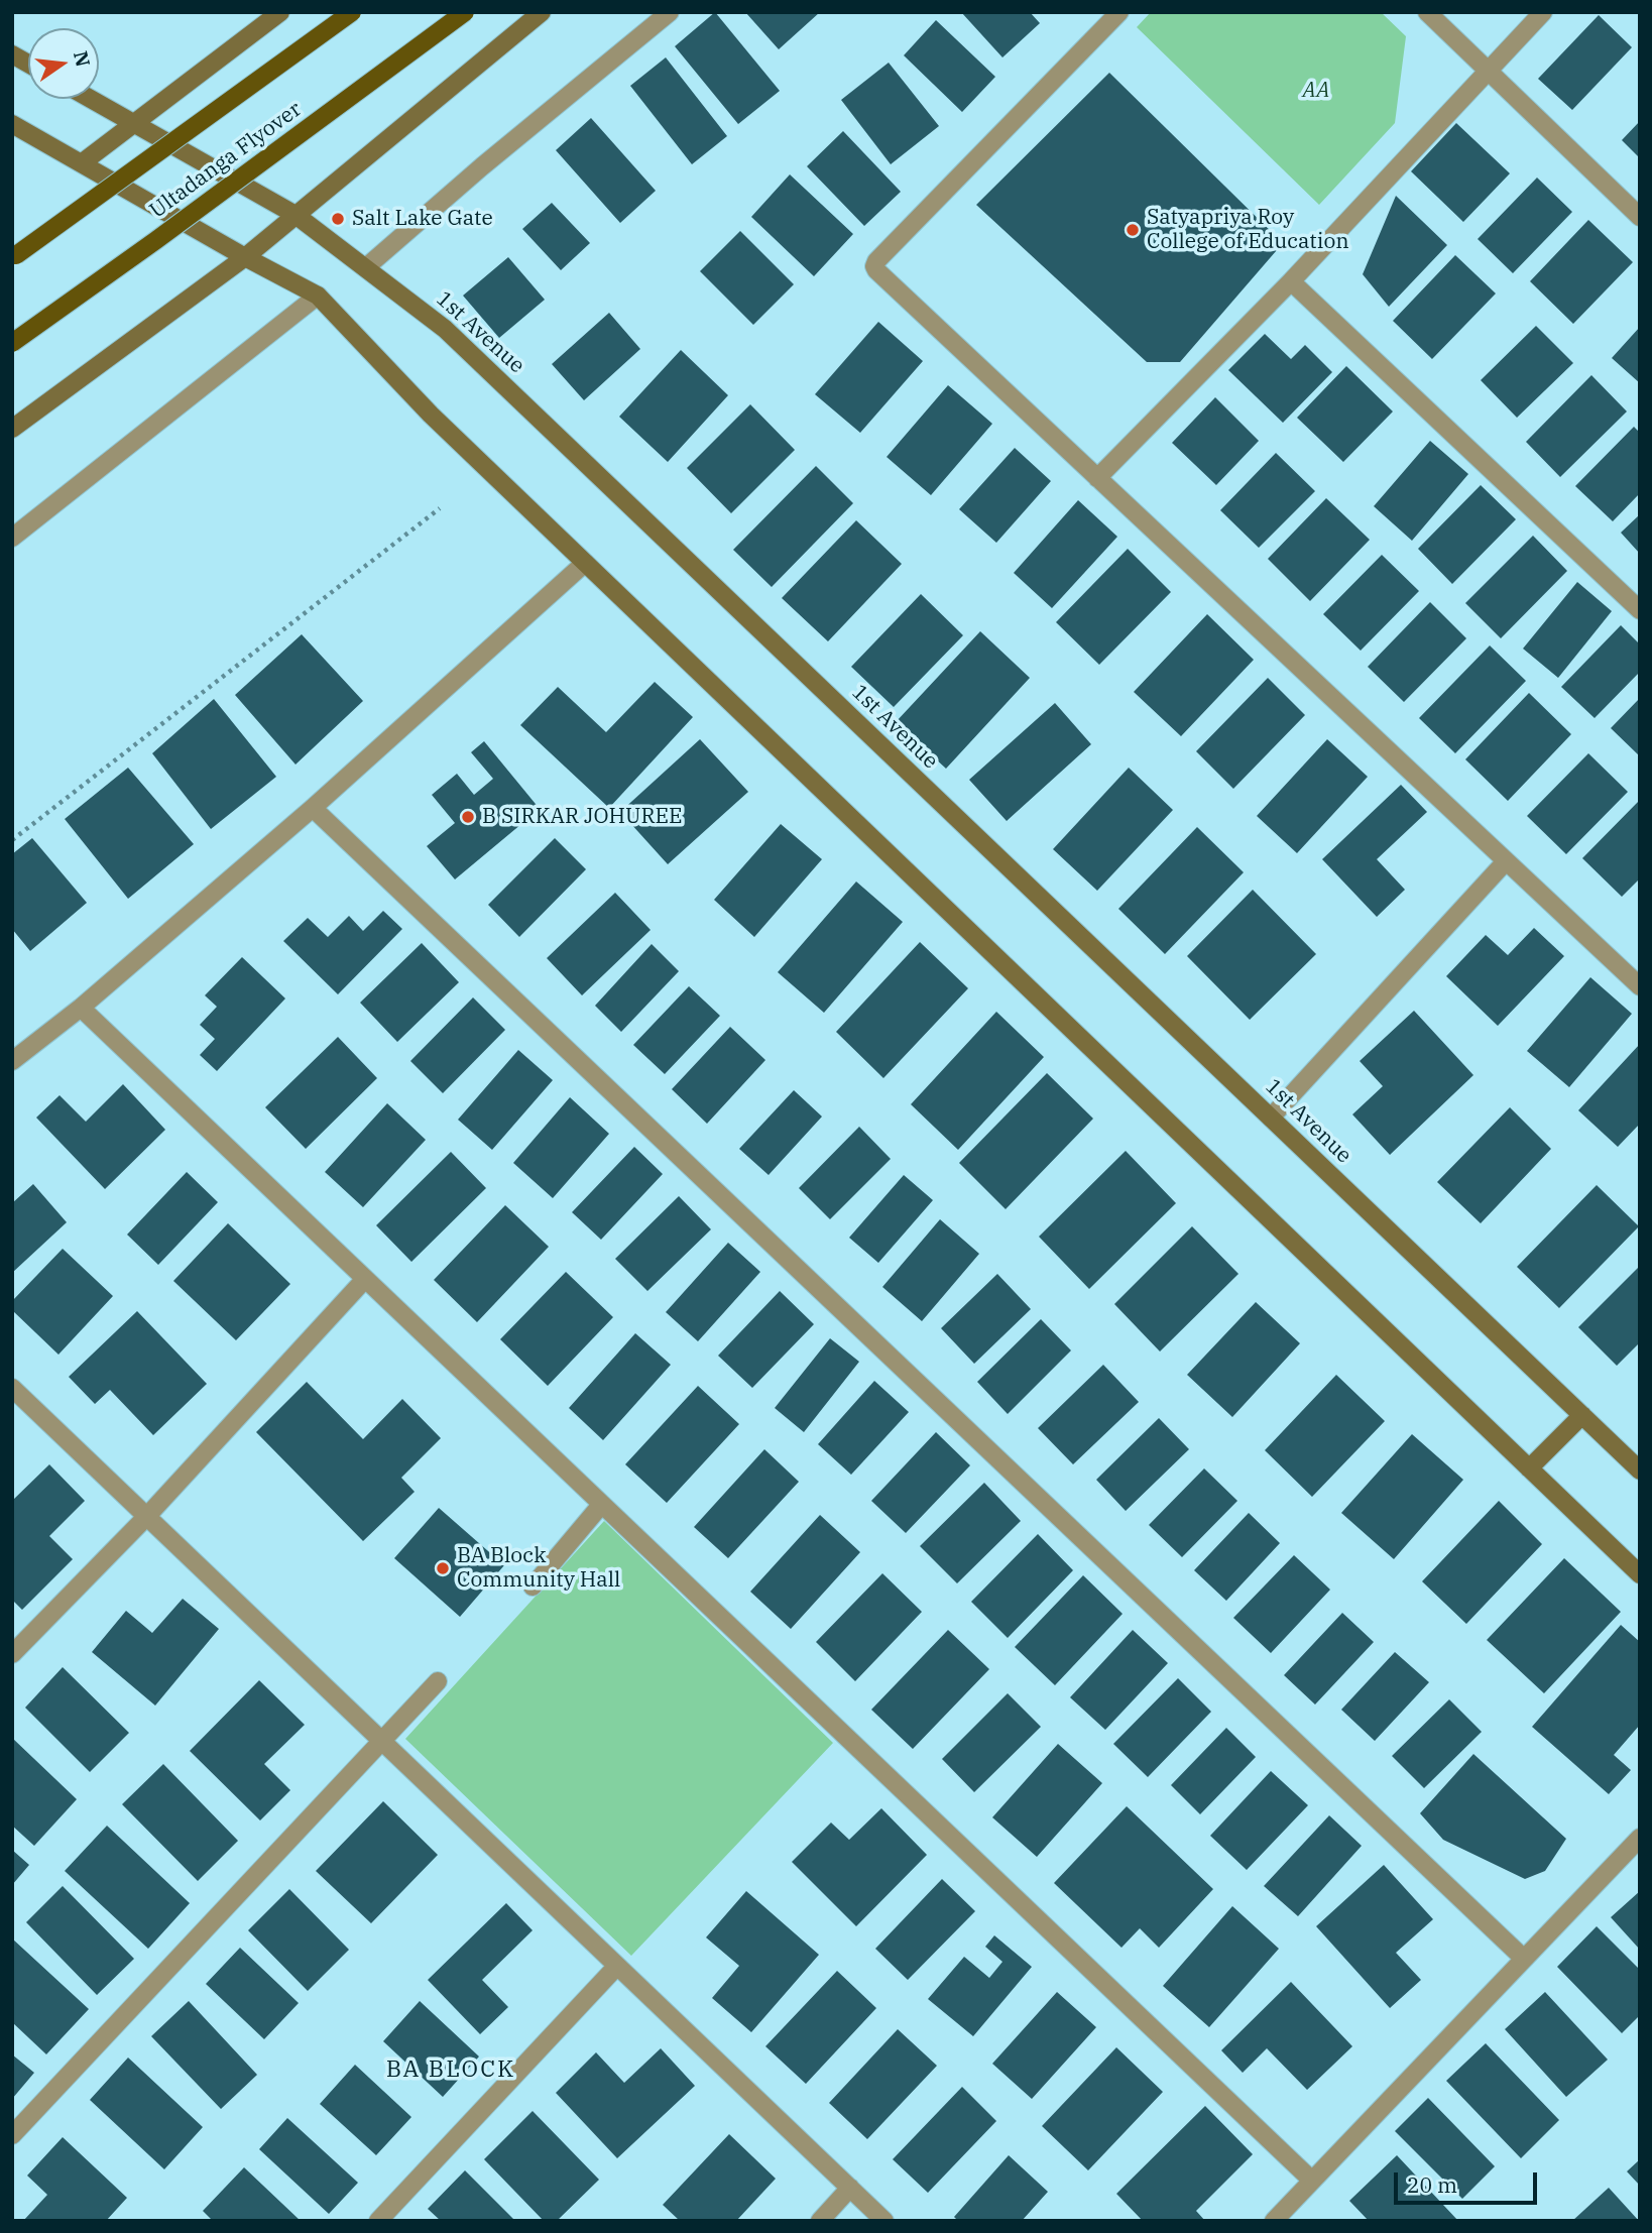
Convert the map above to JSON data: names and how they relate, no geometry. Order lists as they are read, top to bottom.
{
  "streets": {
    "main road": ["Ultadanga Flyover", "1st Avenue"]
  },
  "districts": ["BA BLOCK"],
  "parks": ["AA"],
  "places": [
    "Salt Lake Gate",
    "Satyapriya Roy College of Education",
    "B SIRKAR JOHUREE",
    "BA Block Community Hall"
  ],
  "scale_bar": "20 m",
  "north": "right"
}
